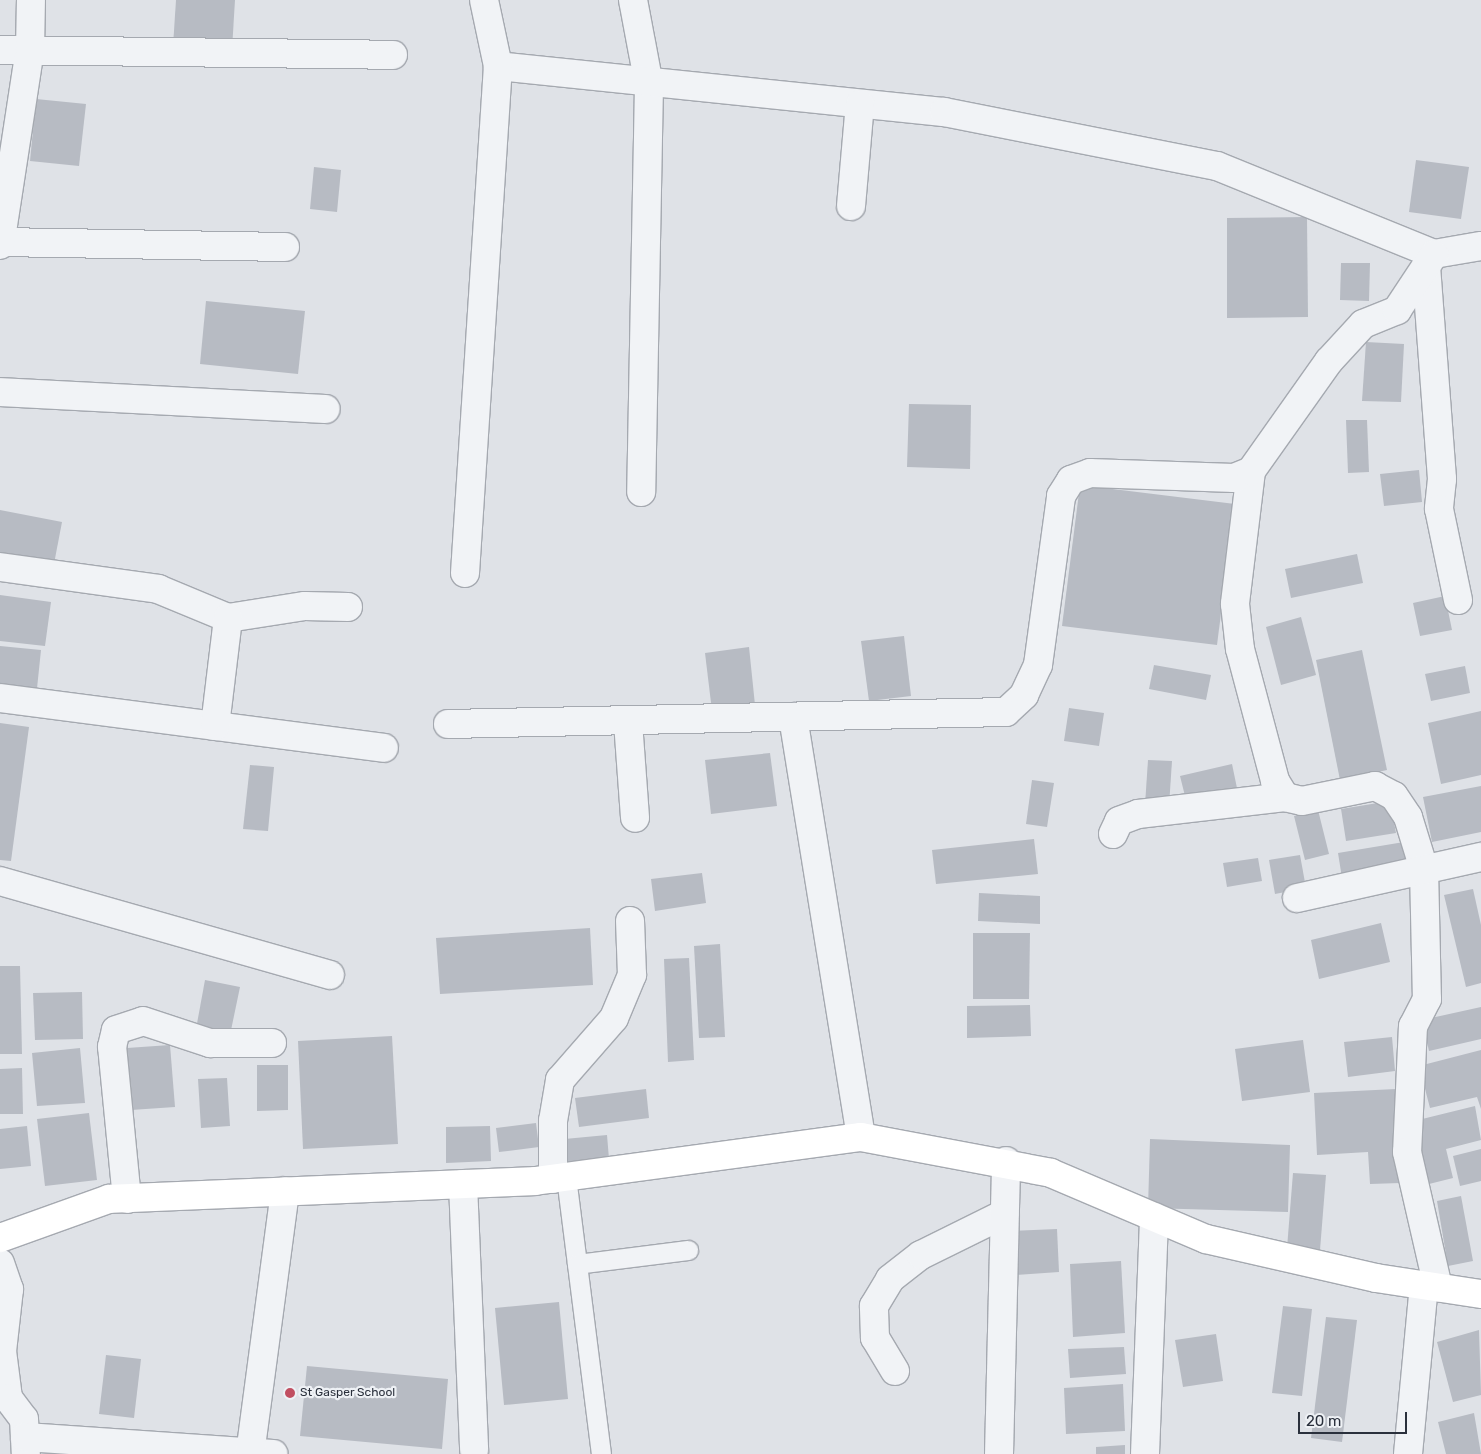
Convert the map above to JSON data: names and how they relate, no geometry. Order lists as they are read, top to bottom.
{
  "places": ["St Gasper School"],
  "scale_bar": "20 m"
}
